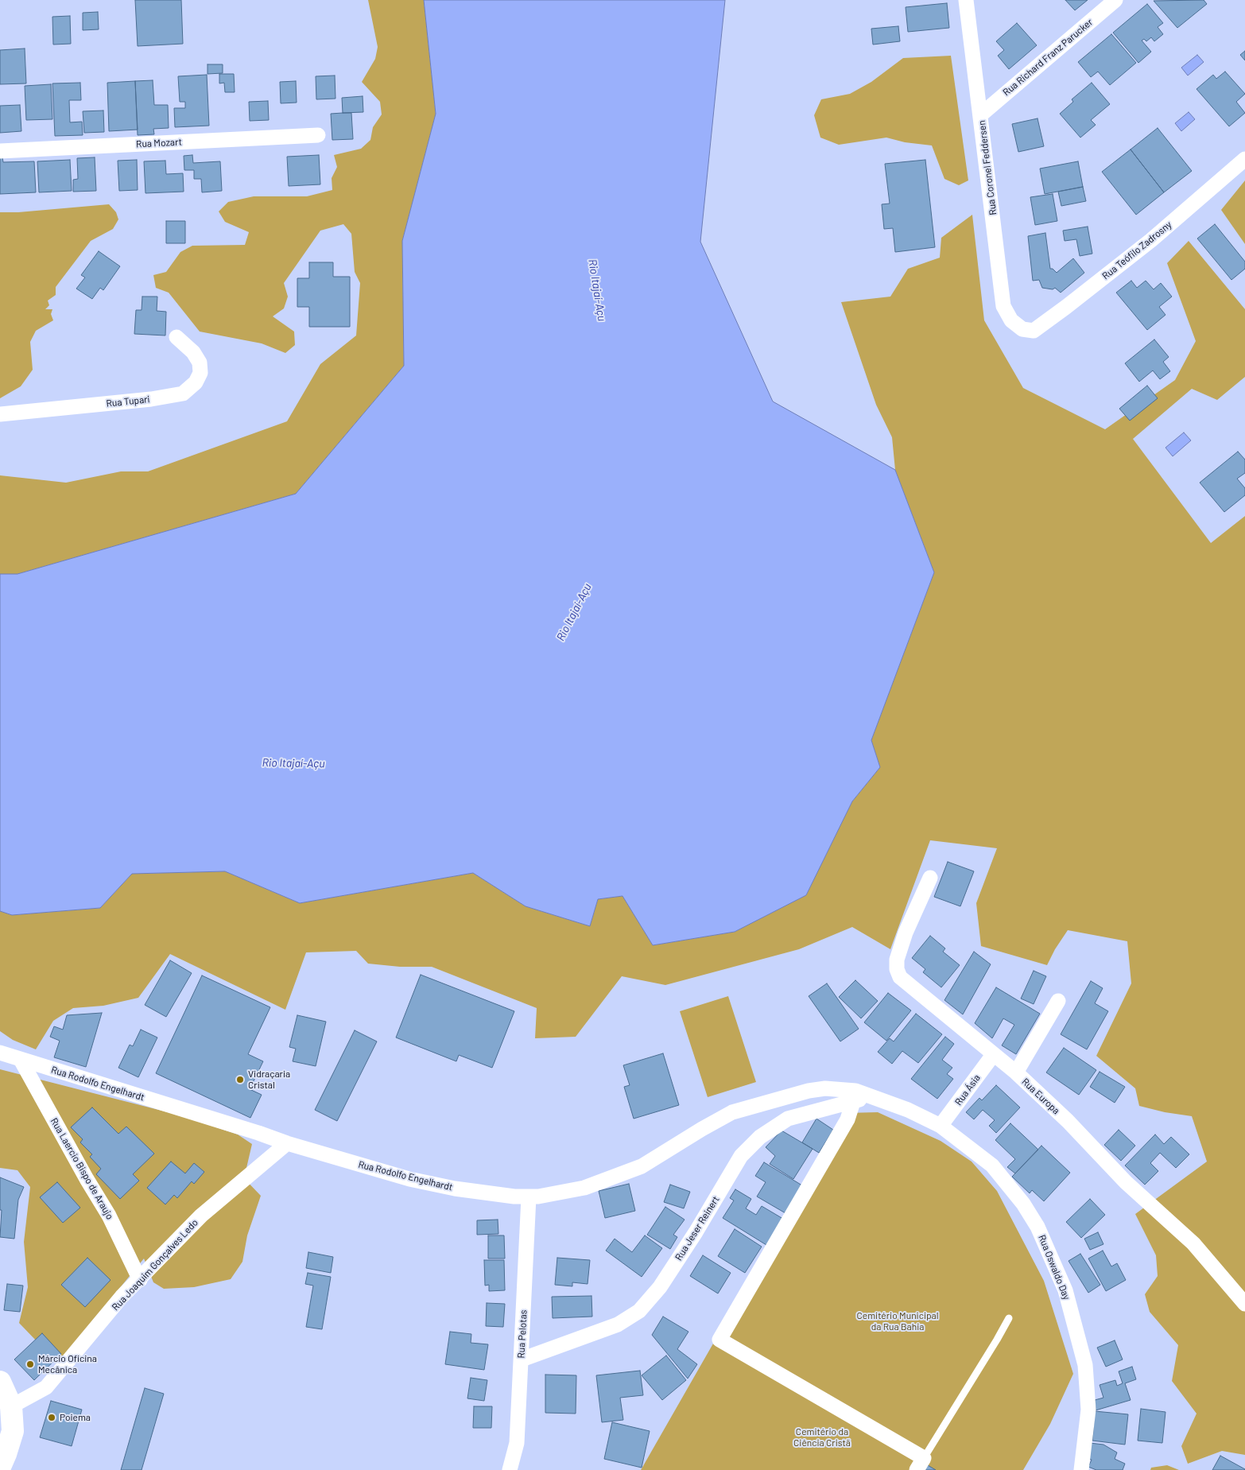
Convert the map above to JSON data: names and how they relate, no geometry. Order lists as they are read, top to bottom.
{
  "streets": {
    "street": [
      "Rua Richard Franz Parucker",
      "Rua Mozart",
      "Rua Coronel Feddersen",
      "Rua Teófilo Zadrosny",
      "Rua Tupari",
      "Rua Rodolfo Engelhardt",
      "Rua Ásia",
      "Rua Europa",
      "Rua Laercio Bispo de Araujo",
      "Rua Jeser Reinert",
      "Rua Joaquim Gonçalves Ledo",
      "Rua Oswaldo Day",
      "Rua Pelotas"
    ]
  },
  "crossings": [
    ["Rua Richard Franz Parucker", "Rua Coronel Feddersen"],
    ["Rua Coronel Feddersen", "Rua Teófilo Zadrosny"],
    ["Rua Rodolfo Engelhardt", "Rua Ásia"],
    ["Rua Rodolfo Engelhardt", "Rua Laercio Bispo de Araujo"],
    ["Rua Rodolfo Engelhardt", "Rua Jeser Reinert"],
    ["Rua Rodolfo Engelhardt", "Rua Joaquim Gonçalves Ledo"],
    ["Rua Rodolfo Engelhardt", "Rua Oswaldo Day"],
    ["Rua Rodolfo Engelhardt", "Rua Pelotas"],
    ["Rua Ásia", "Rua Europa"],
    ["Rua Ásia", "Rua Oswaldo Day"],
    ["Rua Laercio Bispo de Araujo", "Rua Joaquim Gonçalves Ledo"],
    ["Rua Jeser Reinert", "Rua Pelotas"]
  ],
  "water": ["Rio Itajaí-Açu"],
  "parks": ["Cemitério Municipal da Rua Bahia", "Cemitério da Ciência Cristã"],
  "places": ["Vidraçaria Cristal", "Márcio Oficina Mecânica", "Poiema"]
}
